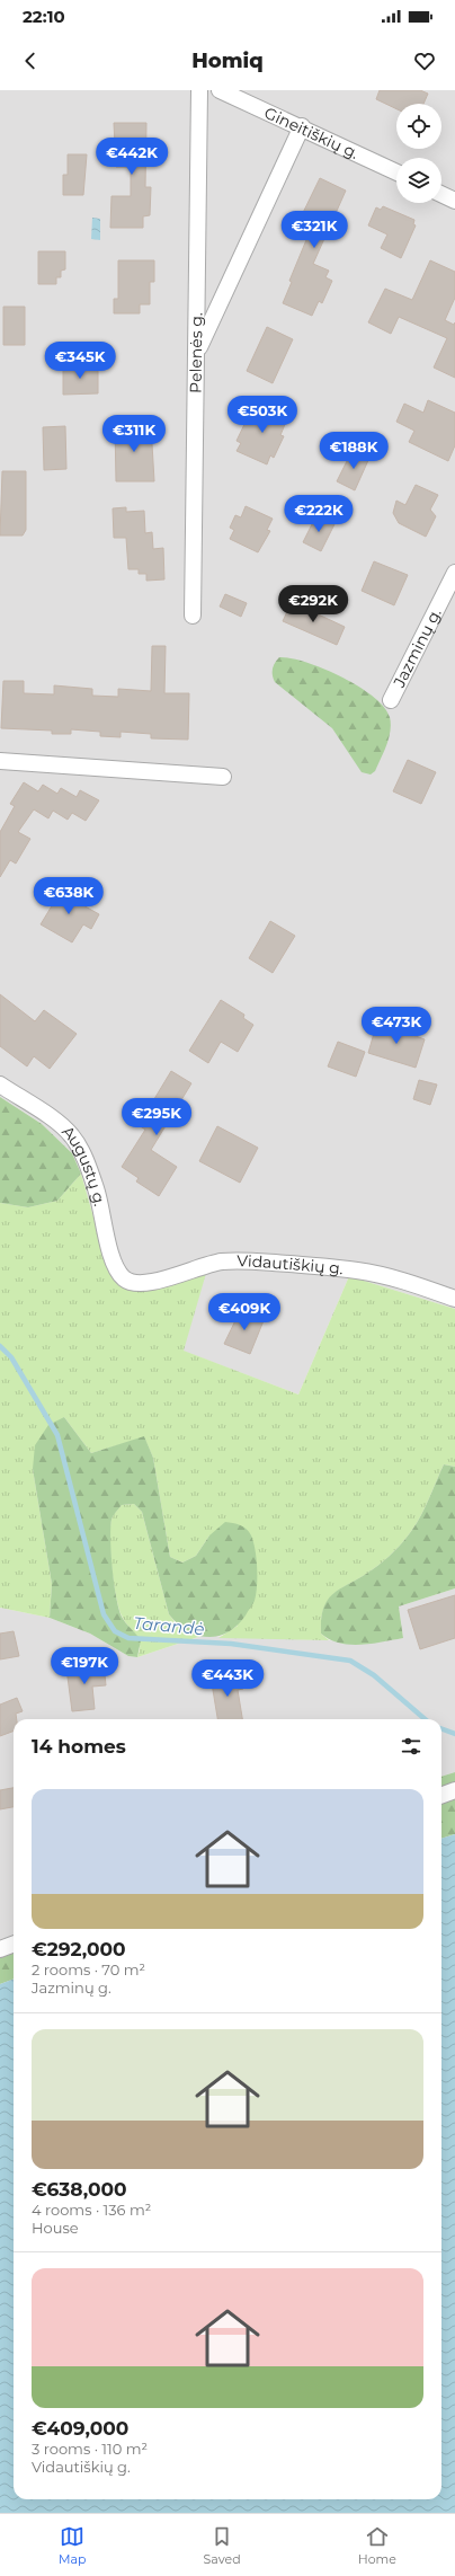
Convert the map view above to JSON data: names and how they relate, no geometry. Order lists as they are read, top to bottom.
{
  "streets": {
    "street": [
      "Gineitiškių g.",
      "Pelenės g.",
      "Jazminų g.",
      "Augustų g.",
      "Vidautiškių g."
    ]
  },
  "crossings": [
    ["Augustų g.", "Vidautiškių g."]
  ],
  "water": ["Tarandė"],
  "page": {
    "status": "22:10",
    "header": "Homiq",
    "price": [
      "€442K",
      "€321K",
      "€345K",
      "€503K",
      "€311K",
      "€188K",
      "€222K",
      "€292K",
      "€638K",
      "€473K",
      "€295K",
      "€409K",
      "€197K",
      "€443K"
    ],
    "heading": "14 homes",
    "list": [
      {
        "name": "€292,000",
        "note": "2 rooms · 70 m² · Jazminų g."
      },
      {
        "name": "€638,000",
        "note": "4 rooms · 136 m² · House"
      },
      {
        "name": "€409,000",
        "note": "3 rooms · 110 m² · Vidautiškių g."
      }
    ],
    "tabs": ["Map", "Saved", "Home"]
  }
}
